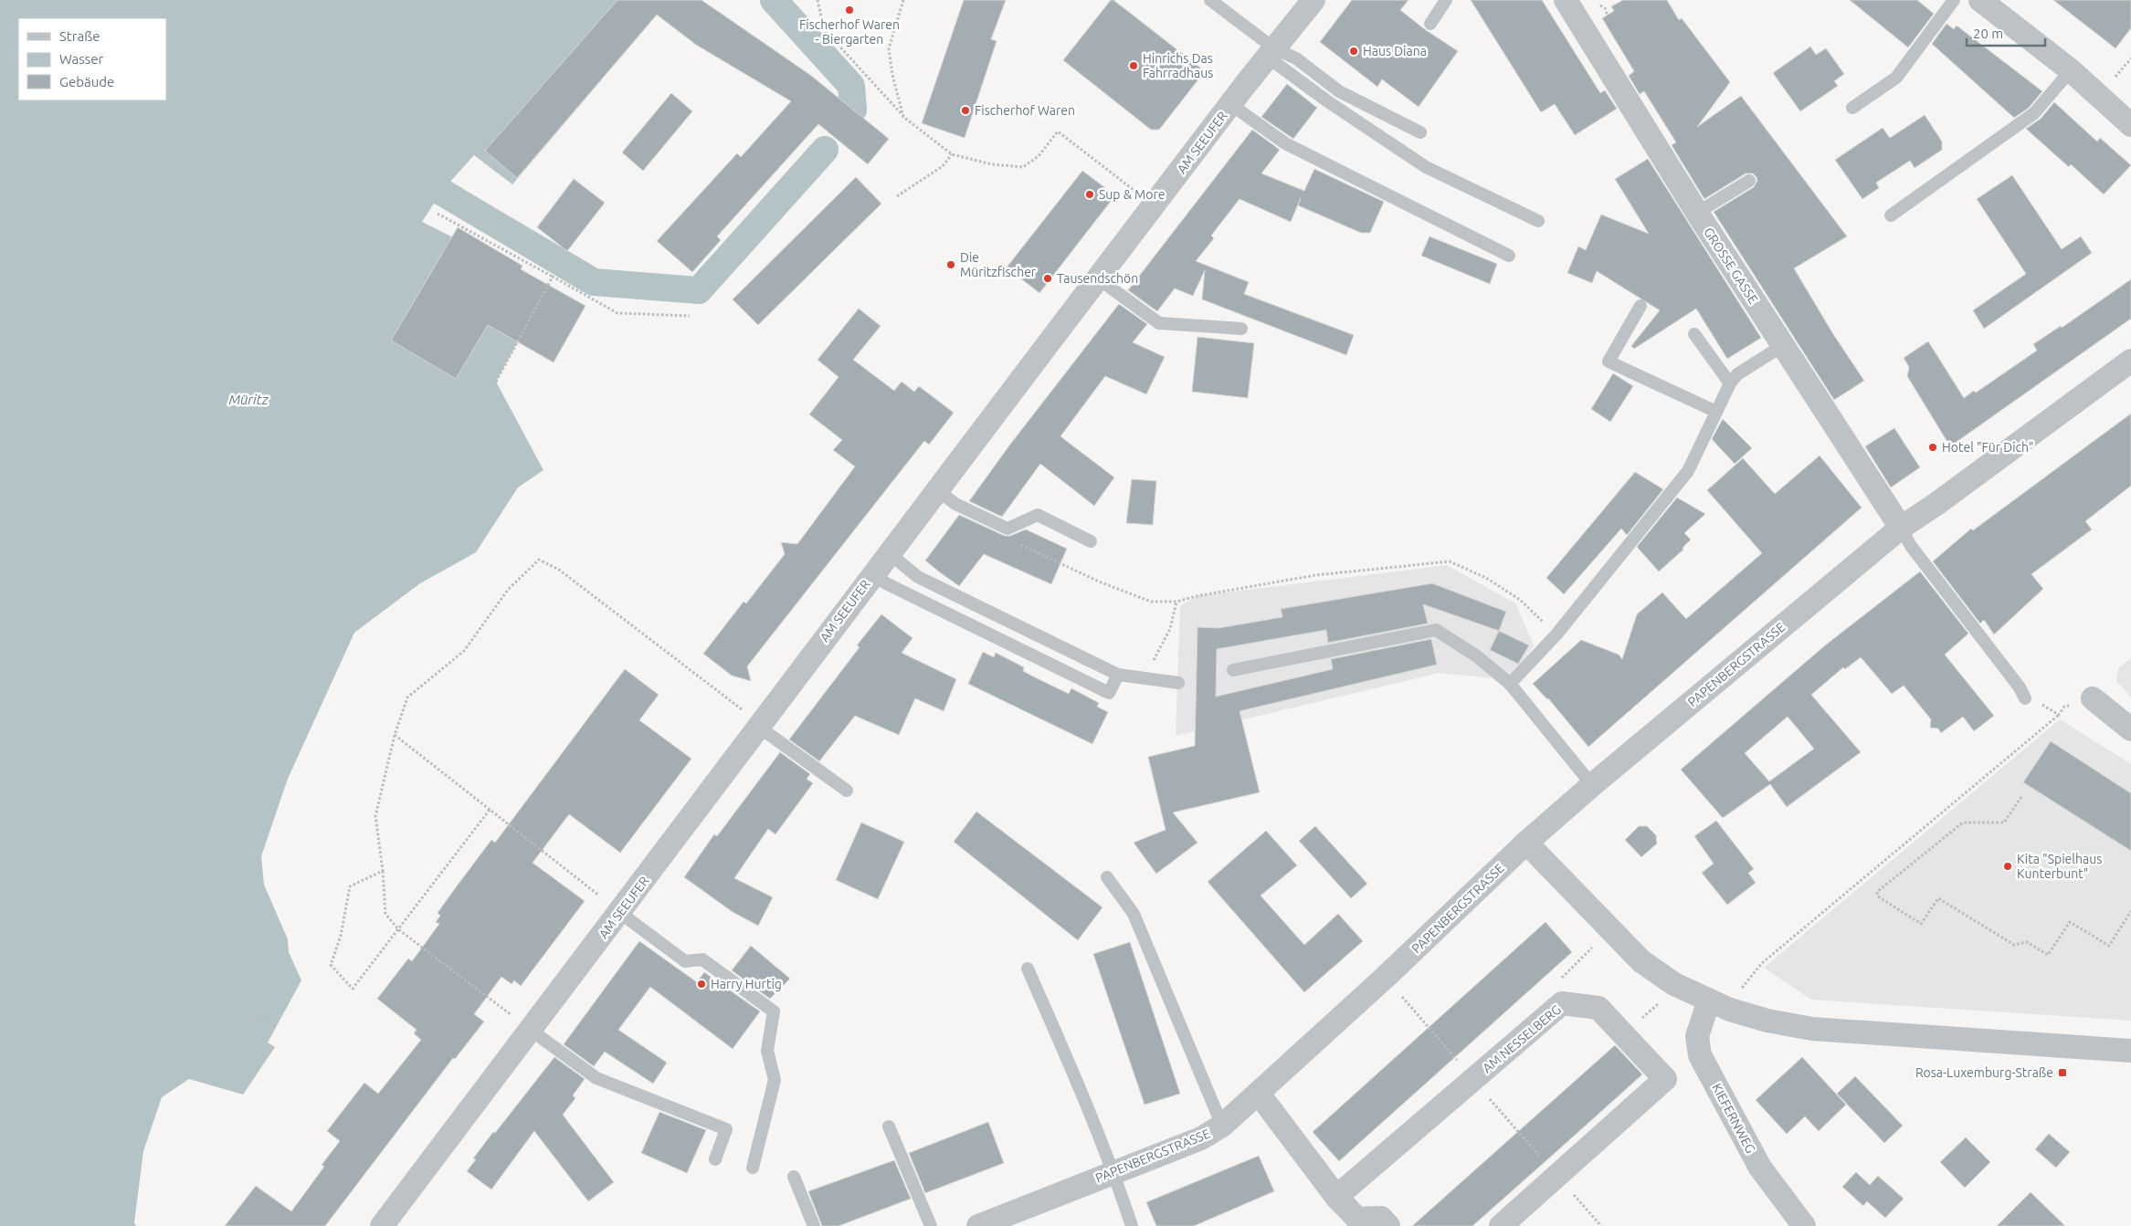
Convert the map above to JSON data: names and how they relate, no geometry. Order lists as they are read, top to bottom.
{
  "streets": {
    "street": [
      "AM SEEUFER",
      "GROSSE GASSE",
      "PAPENBERGSTRASSE",
      "AM NESSELBERG",
      "KIEFERNWEG"
    ]
  },
  "crossings": [
    ["GROSSE GASSE", "PAPENBERGSTRASSE"]
  ],
  "water": ["Müritz"],
  "places": {
    "other": [
      "Fischerhof Waren - Biergarten",
      "Haus Diana",
      "Hinrichs Das Fahrradhaus",
      "Fischerhof Waren",
      "Sup & More",
      "Die Müritzfischer",
      "Tausendschön",
      "Hotel \"Für Dich\"",
      "Kita \"Spielhaus Kunterbunt\"",
      "Harry Hurtig"
    ],
    "transit": ["Rosa-Luxemburg-Straße"]
  },
  "legend": ["Straße", "Wasser", "Gebäude"],
  "scale_bar": "20 m"
}
